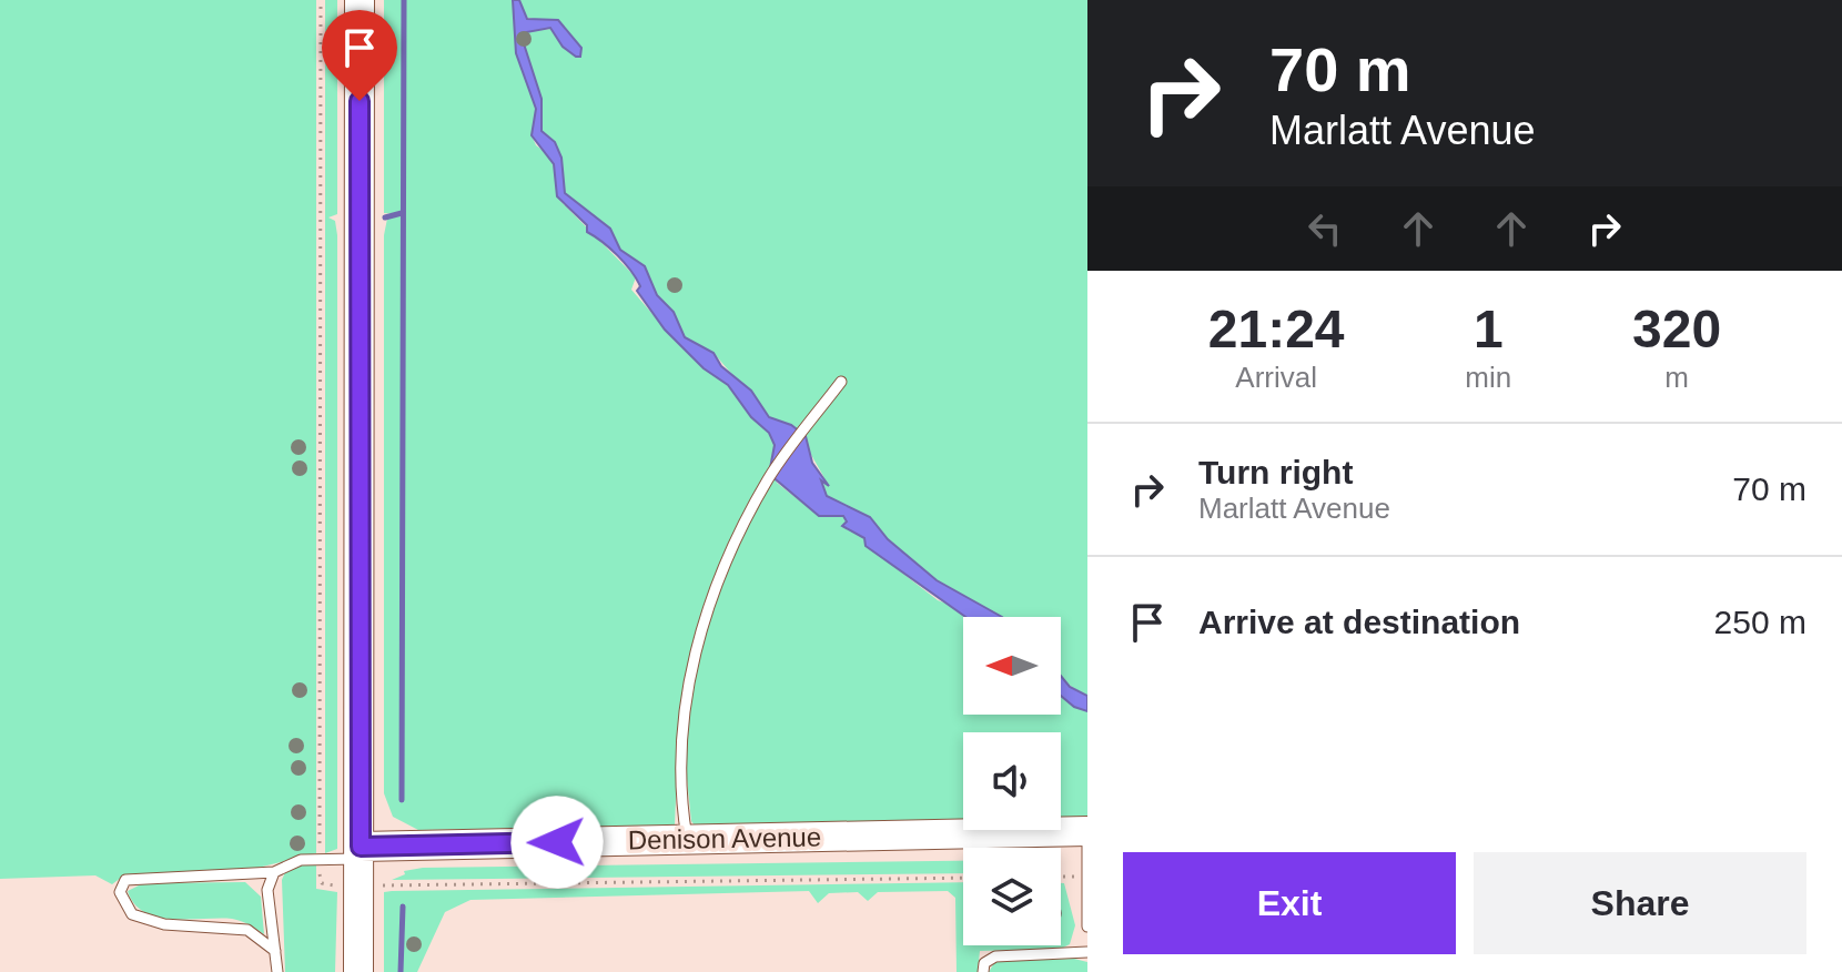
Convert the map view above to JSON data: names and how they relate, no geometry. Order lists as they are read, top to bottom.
{
  "streets": {
    "main road": ["Denison Avenue"]
  },
  "north": "left",
  "page": {
    "turn": ["70 m", "Marlatt Avenue"],
    "eta": [
      "21:24",
      "Arrival",
      "1",
      "min",
      "320",
      "m"
    ],
    "list": [
      {
        "name": "Turn right",
        "note": "Marlatt Avenue",
        "value": "70 m"
      },
      {
        "name": "Arrive at destination",
        "value": "250 m"
      }
    ],
    "buttons": ["Exit", "Share"]
  }
}
